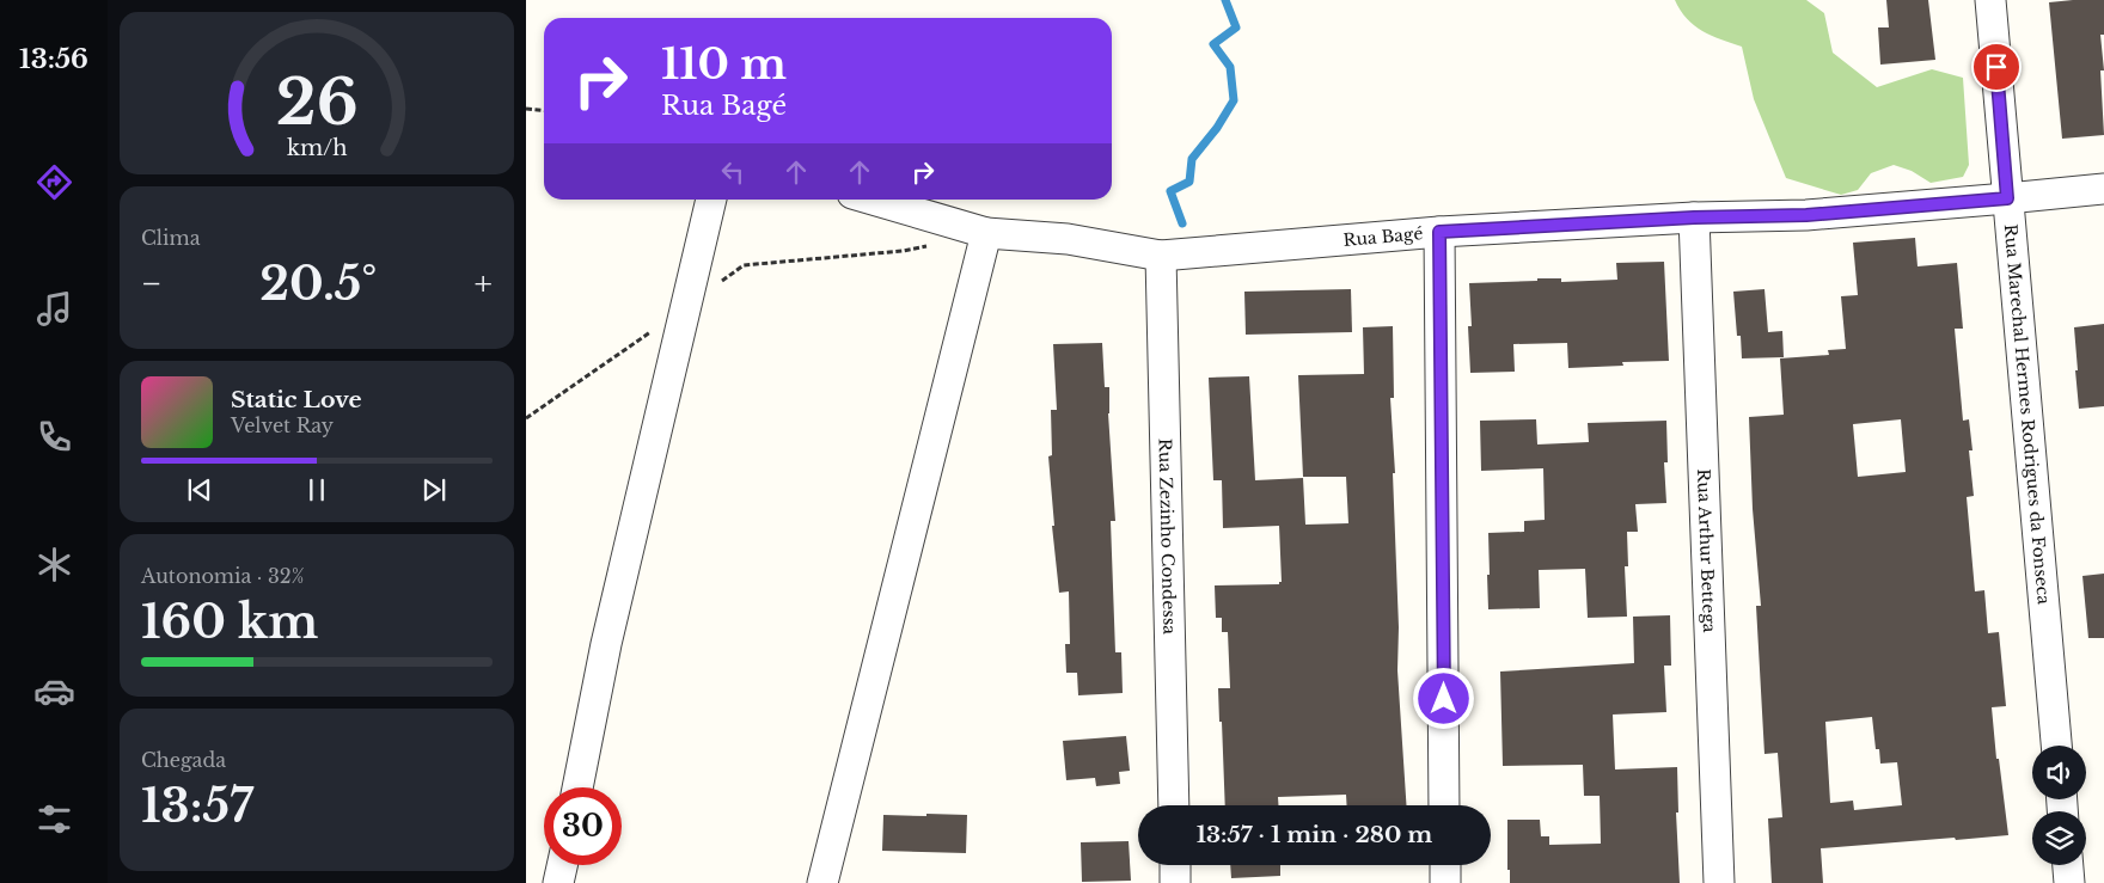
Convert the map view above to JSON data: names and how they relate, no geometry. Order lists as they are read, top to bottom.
{
  "streets": {
    "street": [
      "Rua Bagé",
      "Rua Marechal Hermes Rodrigues da Fonseca",
      "Rua Zezinho Condessa",
      "Rua Arthur Bettega"
    ]
  },
  "crossings": [
    ["Rua Bagé", "Rua Marechal Hermes Rodrigues da Fonseca"],
    ["Rua Bagé", "Rua Zezinho Condessa"],
    ["Rua Bagé", "Rua Arthur Bettega"]
  ],
  "page": {
    "tabs": "13:56",
    "turn": ["110 m", "Rua Bagé"],
    "tile": [
      "Clima",
      ["Autonomia · 32%", "160 km"],
      ["Chegada", "13:57"]
    ],
    "heat": ["−", "20.5°", "+"],
    "song": ["Static Love", "Velvet Ray"],
    "limit": "30",
    "trip": "13:57 · 1 min · 280 m",
    "gauge": ["26", "km/h"]
  }
}
